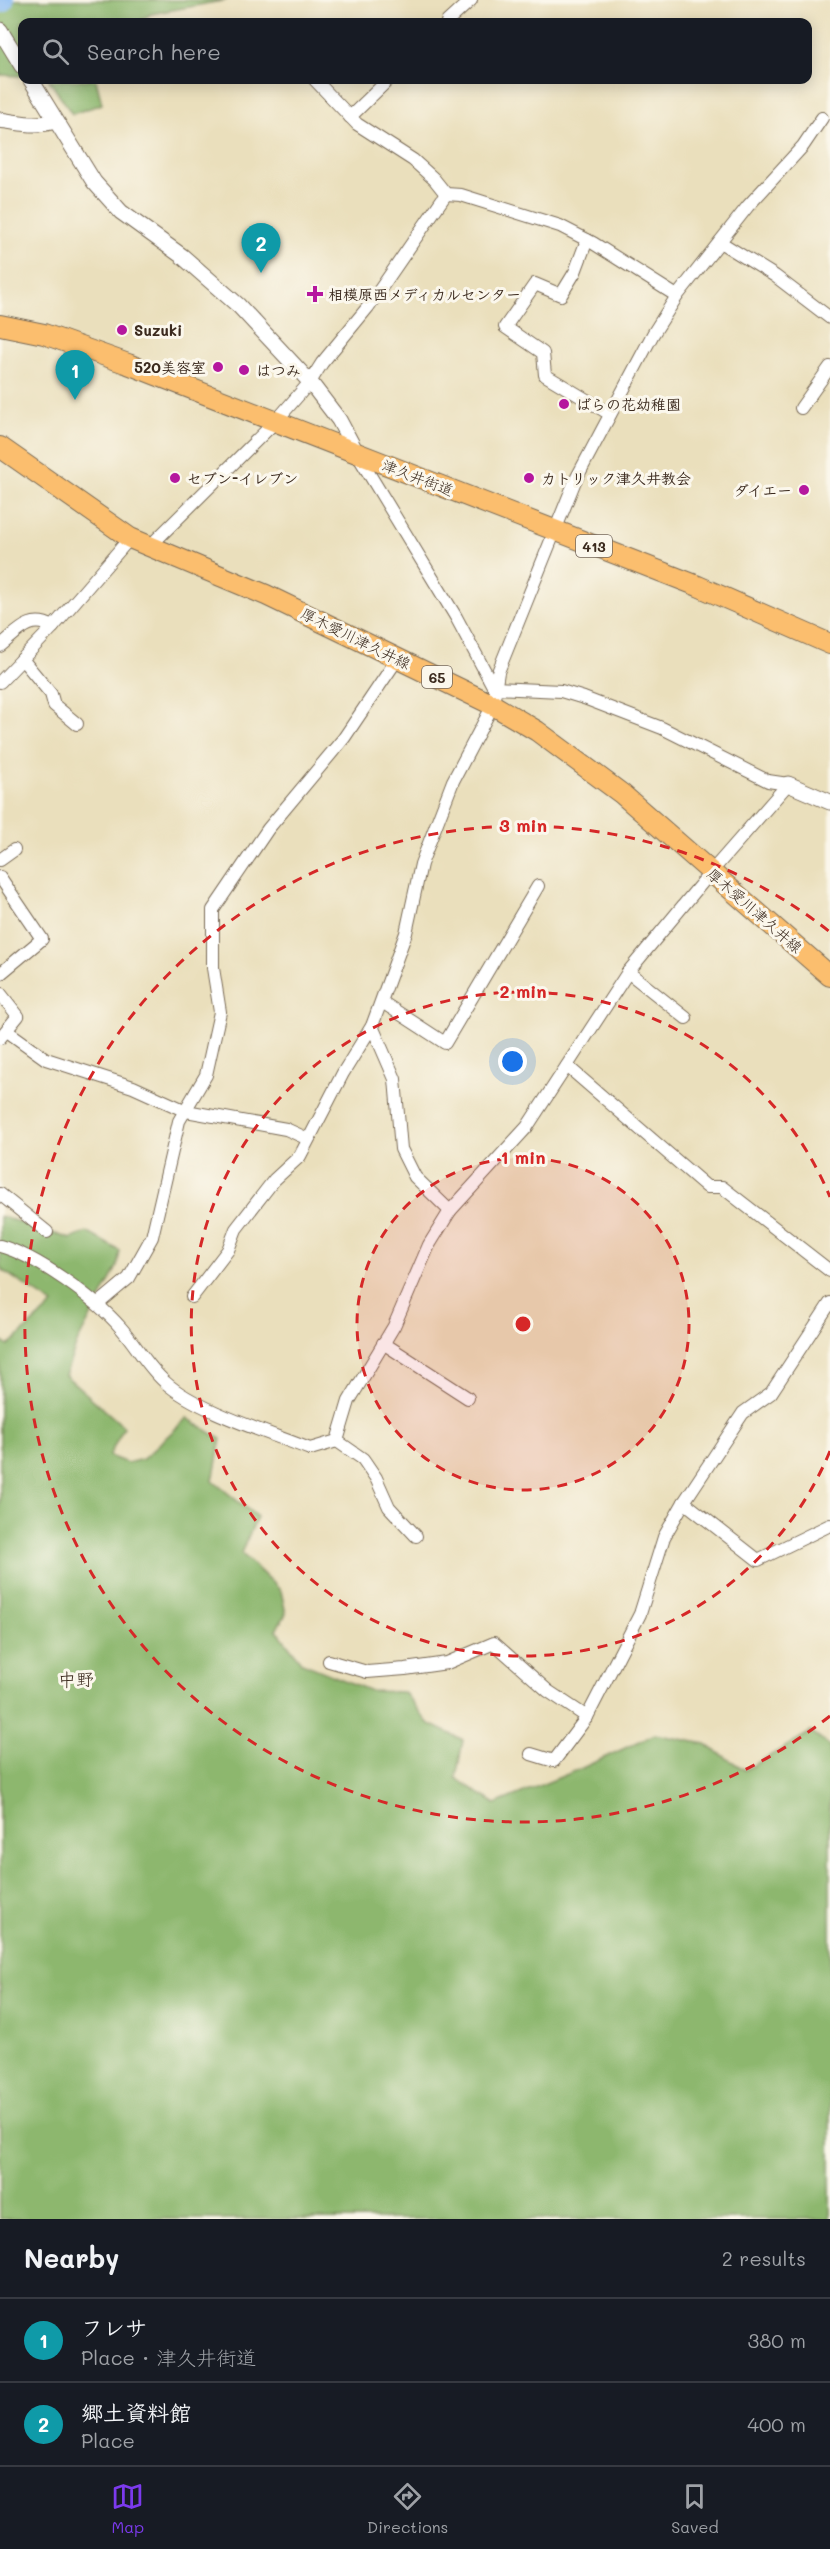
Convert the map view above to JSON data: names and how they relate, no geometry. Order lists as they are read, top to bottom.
{
  "streets": {
    "main road": [
      "津久井街道",
      "413",
      "厚木愛川津久井線",
      "65"
    ]
  },
  "districts": ["中野"],
  "places": {
    "health": ["相模原西メディカルセンター"],
    "other": [
      "Suzuki",
      "520美容室",
      "はつみ",
      "ばらの花幼稚園",
      "セブン-イレブン",
      "カトリック津久井教会",
      "ダイエー"
    ]
  },
  "page": {
    "search": "Search here",
    "pins": ["2", "1"],
    "heading": ["Nearby", "2 results"],
    "list": [
      {
        "mark": "1",
        "name": "フレサ",
        "note": "Place · 津久井街道",
        "value": "380 m"
      },
      {
        "mark": "2",
        "name": "郷土資料館",
        "note": "Place",
        "value": "400 m"
      }
    ],
    "nav": ["Map", "Directions", "Saved"]
  },
  "rings": ["3 min", "2 min", "1 min"]
}
